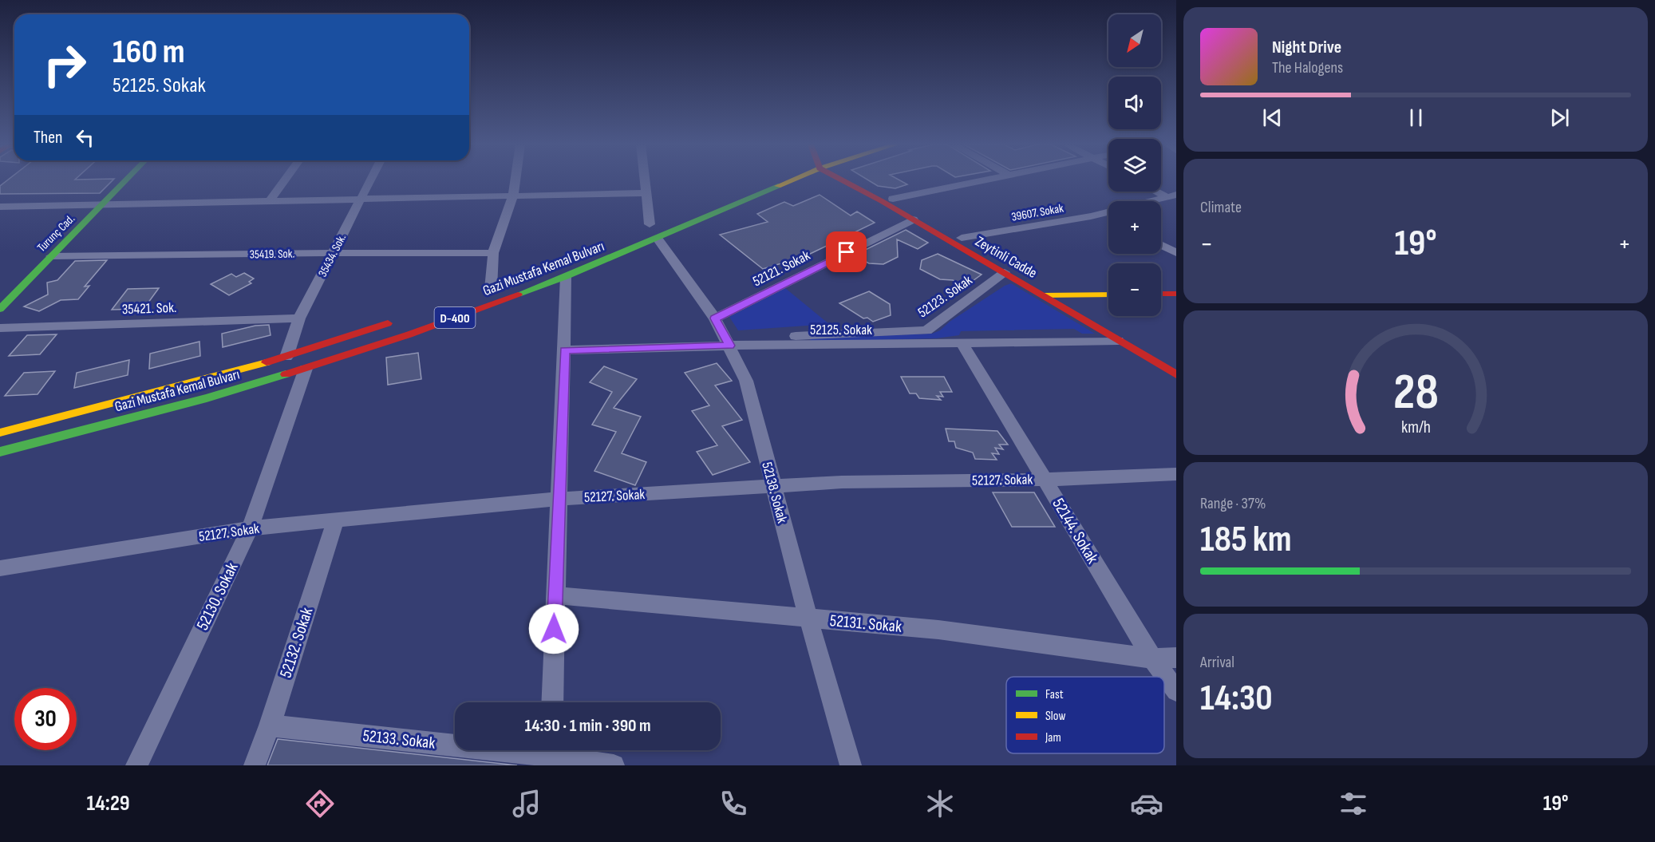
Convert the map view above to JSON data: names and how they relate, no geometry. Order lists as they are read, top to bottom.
{
  "streets": {
    "main road": [
      "Turunç Cad.",
      "Zeytinli Cadde",
      "Gazi Mustafa Kemal Bulvarı",
      "D-400"
    ],
    "street": [
      "39607. Sokak",
      "35419. Sok.",
      "35434. Sok.",
      "52121. Sokak",
      "52123. Sokak",
      "35421. Sok.",
      "52125. Sokak",
      "52127. Sokak",
      "52138. Sokak",
      "52144. Sokak",
      "52130. Sokak",
      "52131. Sokak",
      "52132. Sokak",
      "52133. Sokak"
    ]
  },
  "crossings": [
    ["39607. Sokak", "Zeytinli Cadde"],
    ["Turunç Cad.", "35419. Sok."],
    ["35419. Sok.", "35434. Sok."],
    ["35434. Sok.", "Gazi Mustafa Kemal Bulvarı"],
    ["35434. Sok.", "35421. Sok."],
    ["Zeytinli Cadde", "52121. Sokak"],
    ["Zeytinli Cadde", "52123. Sokak"],
    ["Zeytinli Cadde", "52125. Sokak"],
    ["Gazi Mustafa Kemal Bulvarı", "52138. Sokak"],
    ["Gazi Mustafa Kemal Bulvarı", "52130. Sokak"],
    ["52121. Sokak", "52138. Sokak"],
    ["52123. Sokak", "52125. Sokak"],
    ["52123. Sokak", "52138. Sokak"],
    ["52125. Sokak", "52138. Sokak"],
    ["52125. Sokak", "52144. Sokak"],
    ["52127. Sokak", "52138. Sokak"],
    ["52127. Sokak", "52144. Sokak"],
    ["52127. Sokak", "52130. Sokak"],
    ["52127. Sokak", "52132. Sokak"],
    ["52138. Sokak", "52131. Sokak"],
    ["52144. Sokak", "52131. Sokak"],
    ["52132. Sokak", "52133. Sokak"]
  ],
  "legend": ["Fast", "Slow", "Jam"],
  "north": "bottom left",
  "page": {
    "map_buttons": ["+", "−"],
    "turn": ["160 m", "52125. Sokak"],
    "song": ["Night Drive", "The Halogens"],
    "then": "Then",
    "tile": [
      "Climate",
      ["Range · 37%", "185 km"],
      ["Arrival", "14:30"]
    ],
    "heat": ["−", "19°", "+"],
    "limit": "30",
    "trip": "14:30 · 1 min · 390 m",
    "tabs": ["14:29", "19°"],
    "gauge": ["28", "km/h"]
  }
}
